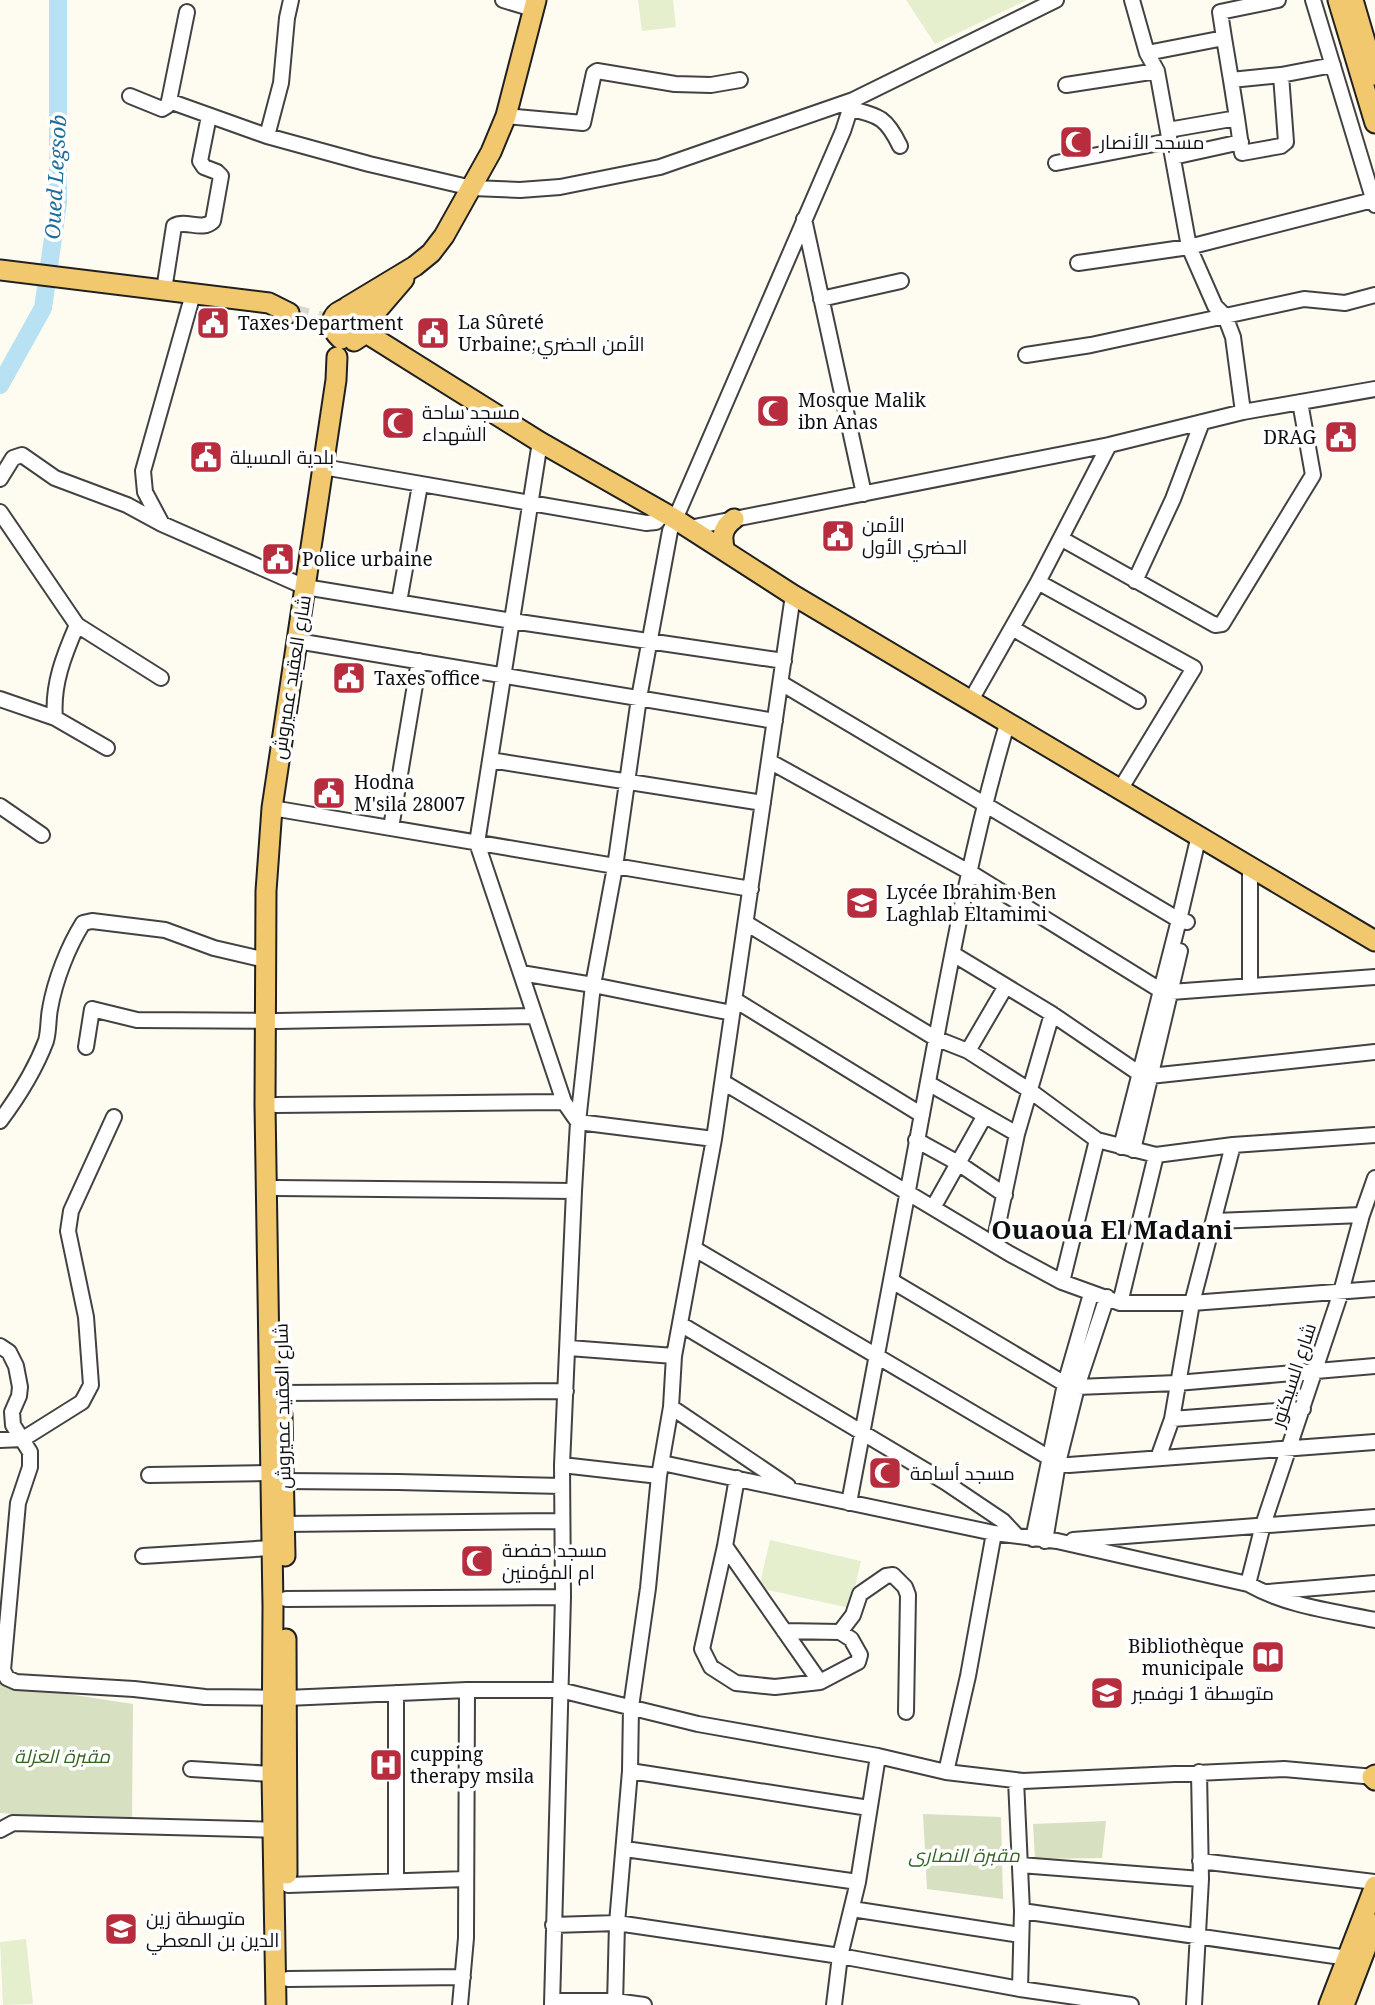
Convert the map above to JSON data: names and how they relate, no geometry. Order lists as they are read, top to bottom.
{
  "streets": {
    "main road": ["شارع العقيد عميروش"],
    "street": ["شارع السيكتور"]
  },
  "districts": ["Ouaoua El Madani"],
  "water": ["Oued Legsob"],
  "parks": ["مقبرة العزلة", "مقبرة النصارى"],
  "places": {
    "mosque": [
      "مسجد الأنصار",
      "Mosque Malik ibn Anas",
      "مسجد ساحة الشهداء",
      "مسجد أسامة",
      "مسجد حفصة ام المؤمنين"
    ],
    "public building": [
      "Taxes Department",
      "La Sûreté Urbaine;الأمن الحضري",
      "DRAG",
      "بلدية المسيلة",
      "الأمن الحضري الأول",
      "Police urbaine",
      "Taxes office",
      "Hodna M'sila 28007"
    ],
    "school or university": ["Lycée Ibrahim Ben Laghlab Eltamimi", "متوسطة 1 نوفمبر", "متوسطة زين الدين بن المعطي"],
    "library": ["Bibliothèque municipale"],
    "hospital": ["cupping therapy msila"]
  }
}
